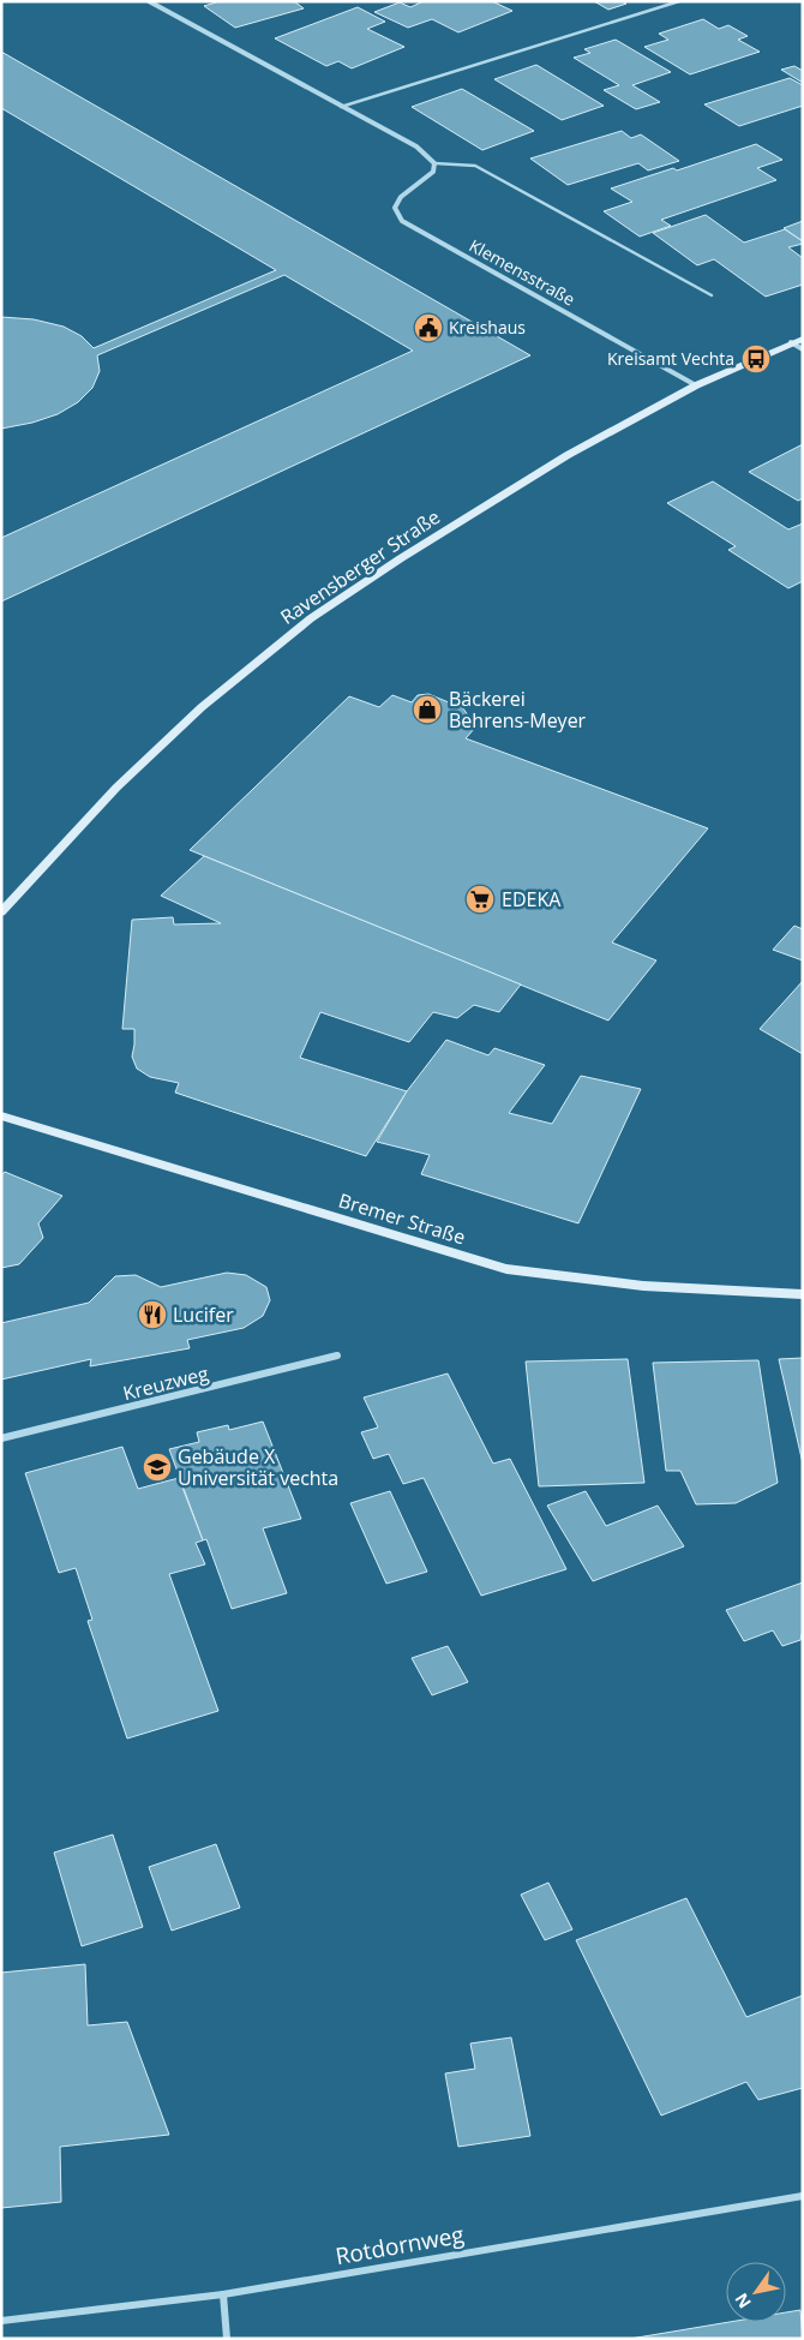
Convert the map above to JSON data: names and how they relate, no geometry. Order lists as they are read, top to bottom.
{
  "streets": {
    "main road": ["Ravensberger Straße", "Bremer Straße"],
    "street": ["Klemensstraße", "Kreuzweg", "Rotdornweg"]
  },
  "crossings": [
    ["Klemensstraße", "Ravensberger Straße"]
  ],
  "places": {
    "public building": ["Kreishaus"],
    "bus stop": ["Kreisamt Vechta"],
    "shop": ["Bäckerei Behrens-Meyer"],
    "supermarket": ["EDEKA"],
    "restaurant": ["Lucifer"],
    "school or university": ["Gebäude X Universität vechta"]
  },
  "north": "bottom left"
}
